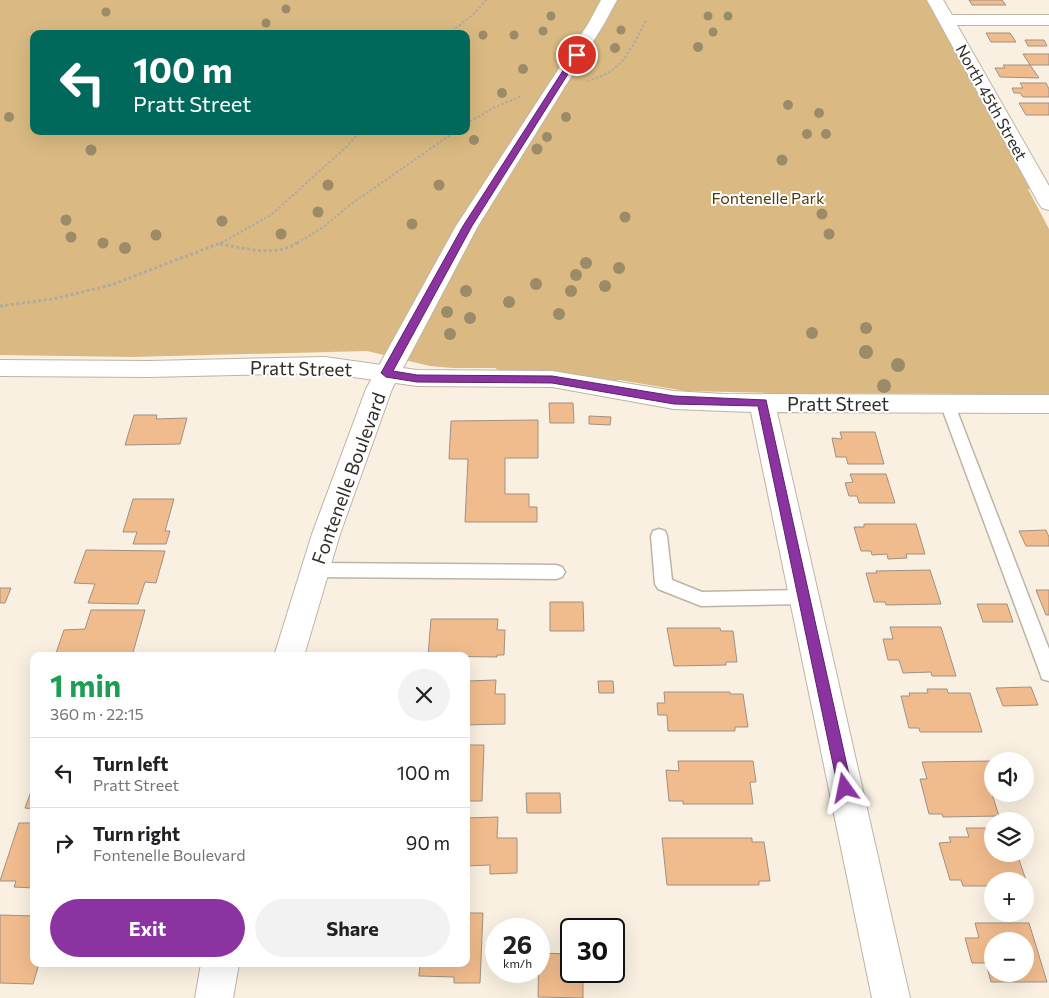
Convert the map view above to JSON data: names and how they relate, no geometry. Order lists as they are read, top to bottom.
{
  "streets": {
    "street": ["North 45th Street", "Pratt Street", "Fontenelle Boulevard"]
  },
  "crossings": [
    ["Pratt Street", "Fontenelle Boulevard"]
  ],
  "parks": ["Fontenelle Park"],
  "page": {
    "turn": ["100 m", "Pratt Street"],
    "heading": ["1 min", "360 m · 22:15"],
    "list": [
      {
        "name": "Turn left",
        "note": "Pratt Street",
        "value": "100 m"
      },
      {
        "name": "Turn right",
        "note": "Fontenelle Boulevard",
        "value": "90 m"
      }
    ],
    "map_buttons": ["+", "−"],
    "buttons": ["Exit", "Share"],
    "speed": "26 km/h",
    "limit": "30"
  }
}
